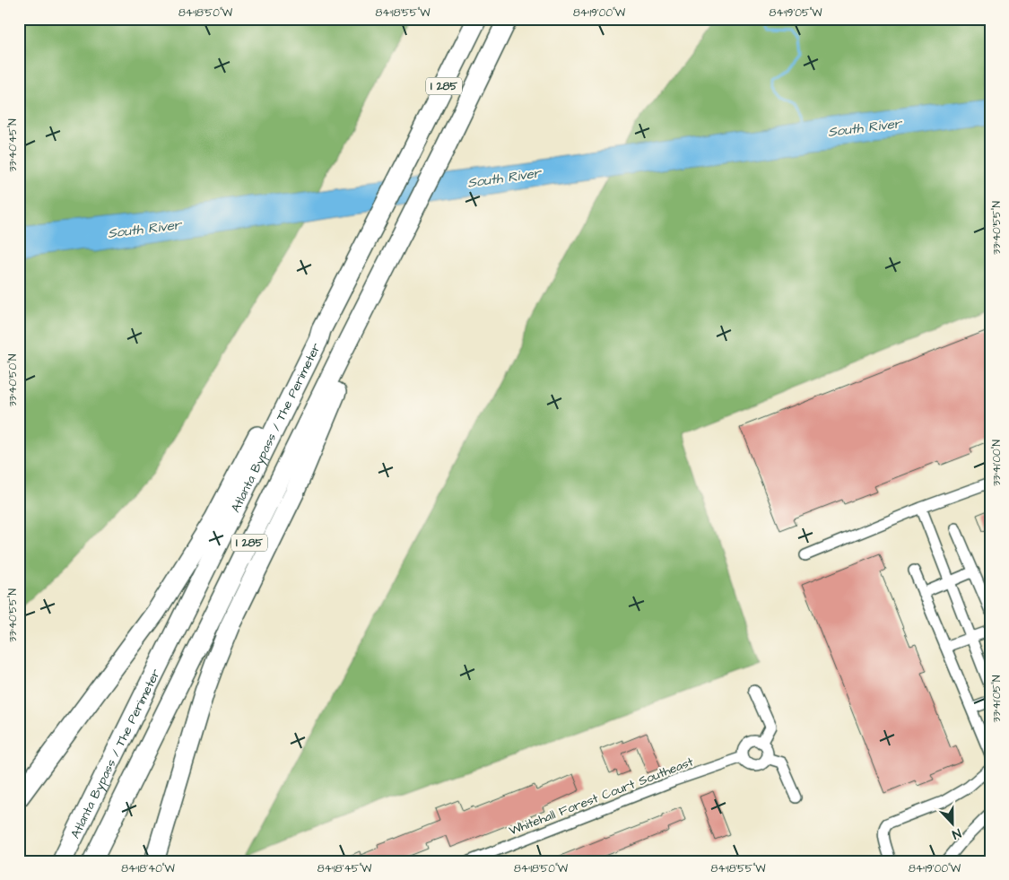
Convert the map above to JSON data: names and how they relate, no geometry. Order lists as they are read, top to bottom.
{
  "streets": {
    "highway": ["I 285", "Atlanta Bypass / The Perimeter"],
    "street": ["Whitehall Forest Court Southeast"]
  },
  "water": ["South River"],
  "north": "bottom",
  "coordinates": [
    "84°18'50\"W",
    "84°18'55\"W",
    "84°19'00\"W",
    "84°19'05\"W",
    "33°40'45\"N",
    "33°40'55\"N",
    "33°40'50\"N",
    "33°41'00\"N",
    "33°41'05\"N",
    "84°18'40\"W",
    "84°18'45\"W"
  ]
}
